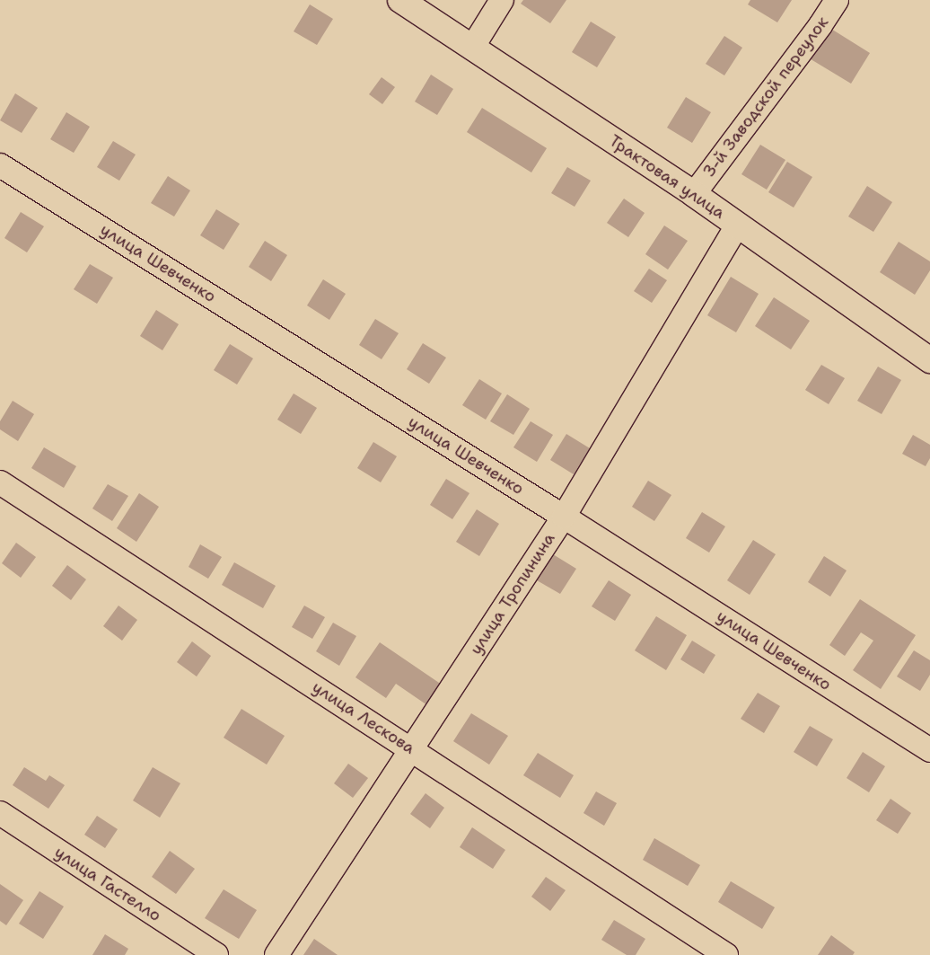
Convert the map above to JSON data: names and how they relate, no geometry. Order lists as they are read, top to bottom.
{
  "streets": {
    "street": [
      "3-й Заводской переулок",
      "Трактовая улица",
      "улица Шевченко",
      "улица Тропинина",
      "улица Лескова",
      "улица Гастелло"
    ]
  },
  "crossings": [
    ["3-й Заводской переулок", "Трактовая улица"],
    ["Трактовая улица", "улица Тропинина"],
    ["улица Шевченко", "улица Тропинина"],
    ["улица Тропинина", "улица Лескова"]
  ]
}
